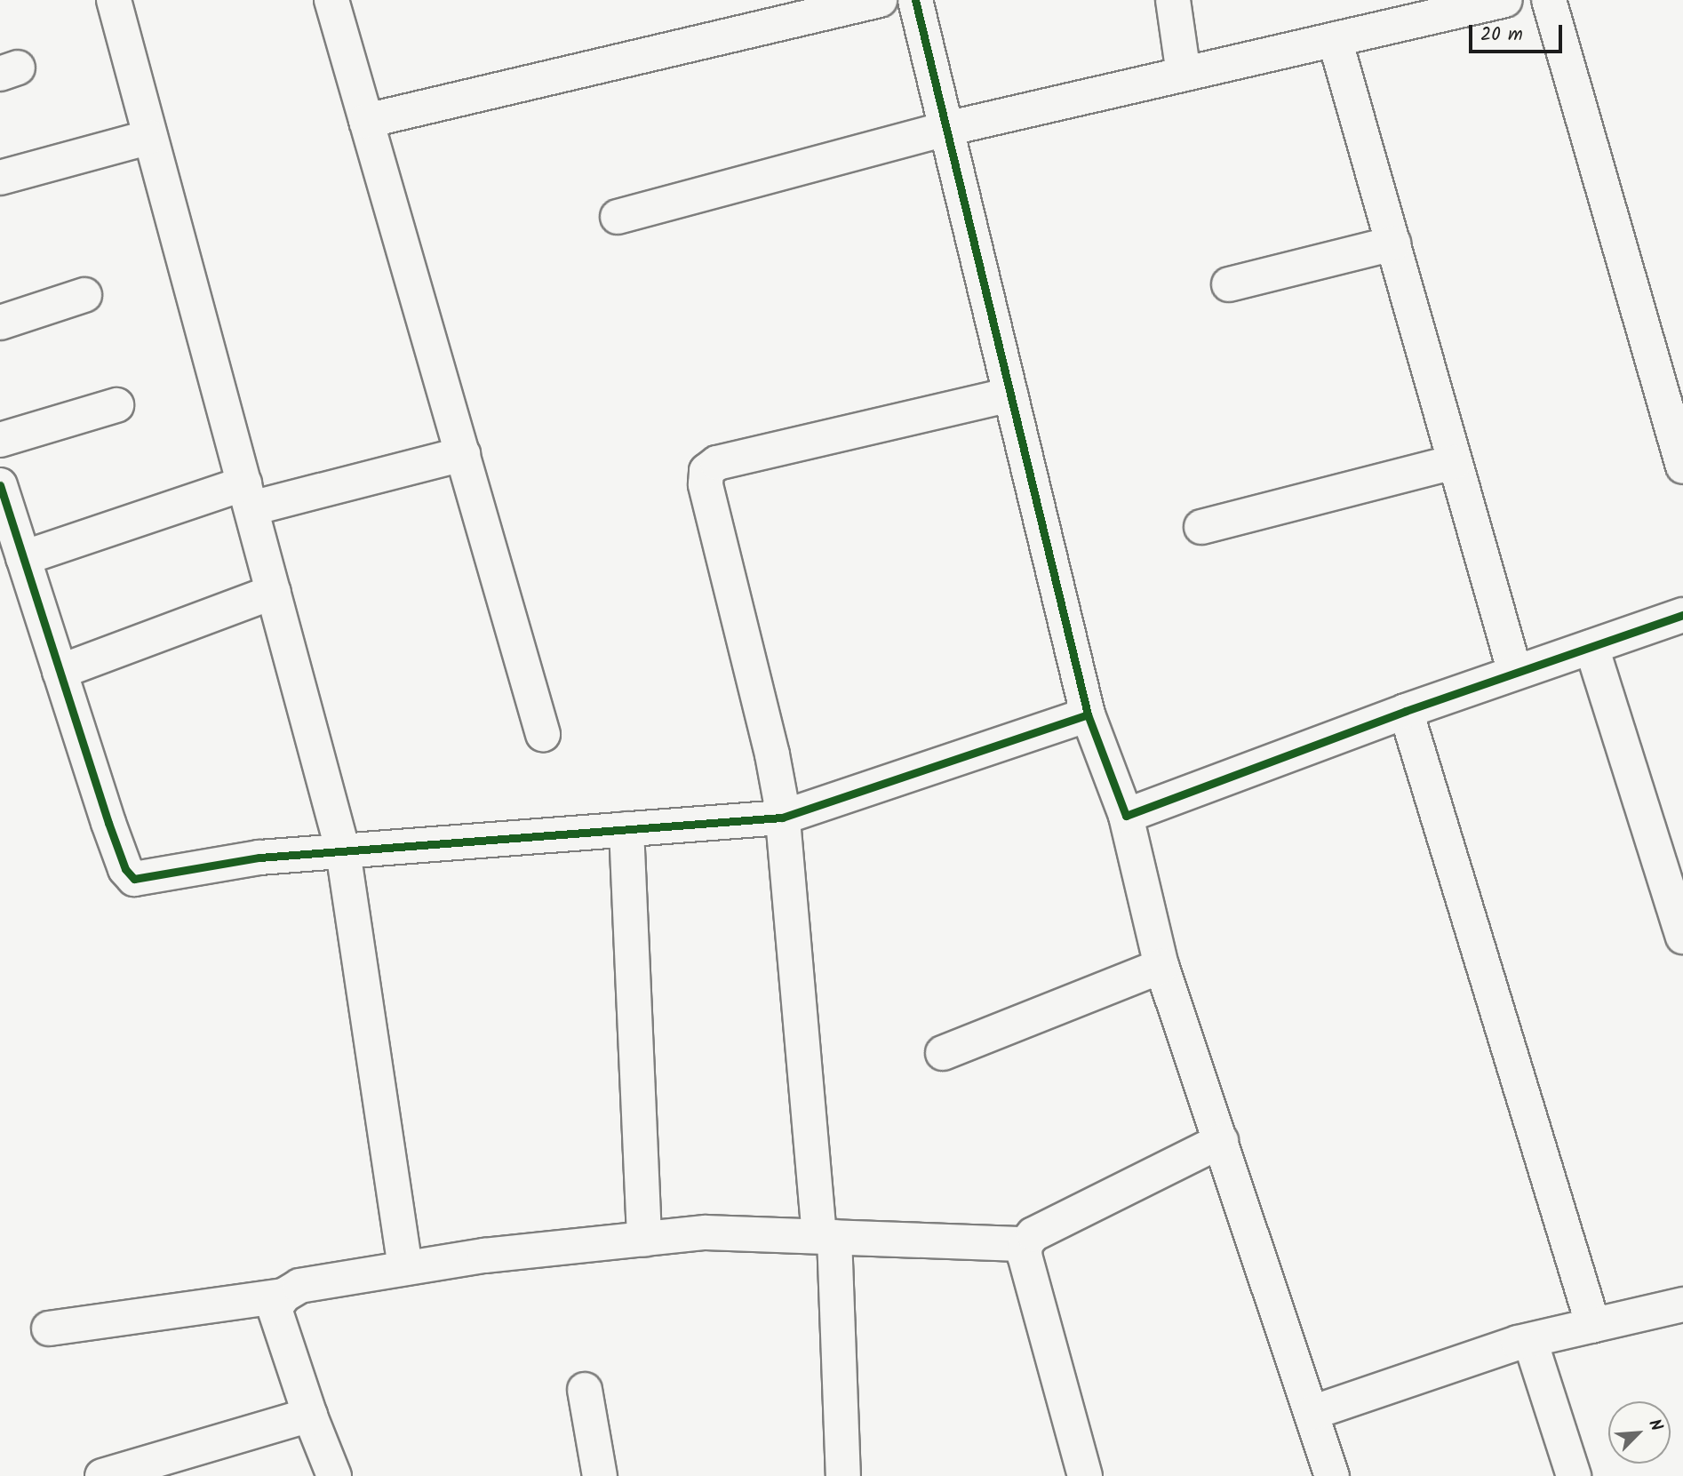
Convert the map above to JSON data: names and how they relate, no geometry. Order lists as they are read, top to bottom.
{
  "scale_bar": "20 m",
  "north": "top right"
}
